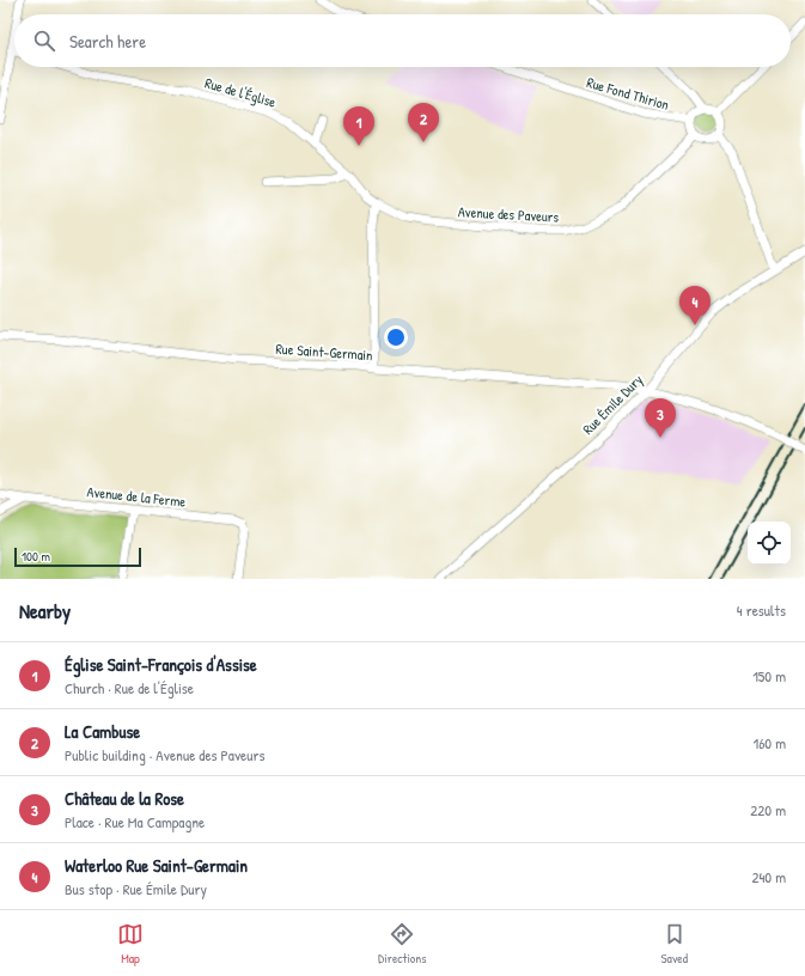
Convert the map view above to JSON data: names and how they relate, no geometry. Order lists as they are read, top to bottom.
{
  "streets": {
    "street": [
      "Rue de l'Église",
      "Rue Fond Thirion",
      "Avenue des Paveurs",
      "Rue Saint-Germain",
      "Rue Émile Dury",
      "Avenue de la Ferme"
    ]
  },
  "crossings": [
    ["Rue de l'Église", "Avenue des Paveurs"],
    ["Rue Fond Thirion", "Avenue des Paveurs"],
    ["Rue Saint-Germain", "Rue Émile Dury"]
  ],
  "scale_bar": "100 m",
  "page": {
    "search": "Search here",
    "pins": [
      "2",
      "1",
      "4",
      "3"
    ],
    "scale": "100 m",
    "heading": ["Nearby", "4 results"],
    "list": [
      {
        "mark": "1",
        "name": "Église Saint-François d'Assise",
        "note": "Church · Rue de l'Église",
        "value": "150 m"
      },
      {
        "mark": "2",
        "name": "La Cambuse",
        "note": "Public building · Avenue des Paveurs",
        "value": "160 m"
      },
      {
        "mark": "3",
        "name": "Château de la Rose",
        "note": "Place · Rue Ma Campagne",
        "value": "220 m"
      },
      {
        "mark": "4",
        "name": "Waterloo Rue Saint-Germain",
        "note": "Bus stop · Rue Émile Dury",
        "value": "240 m"
      }
    ],
    "nav": ["Map", "Directions", "Saved"]
  }
}
